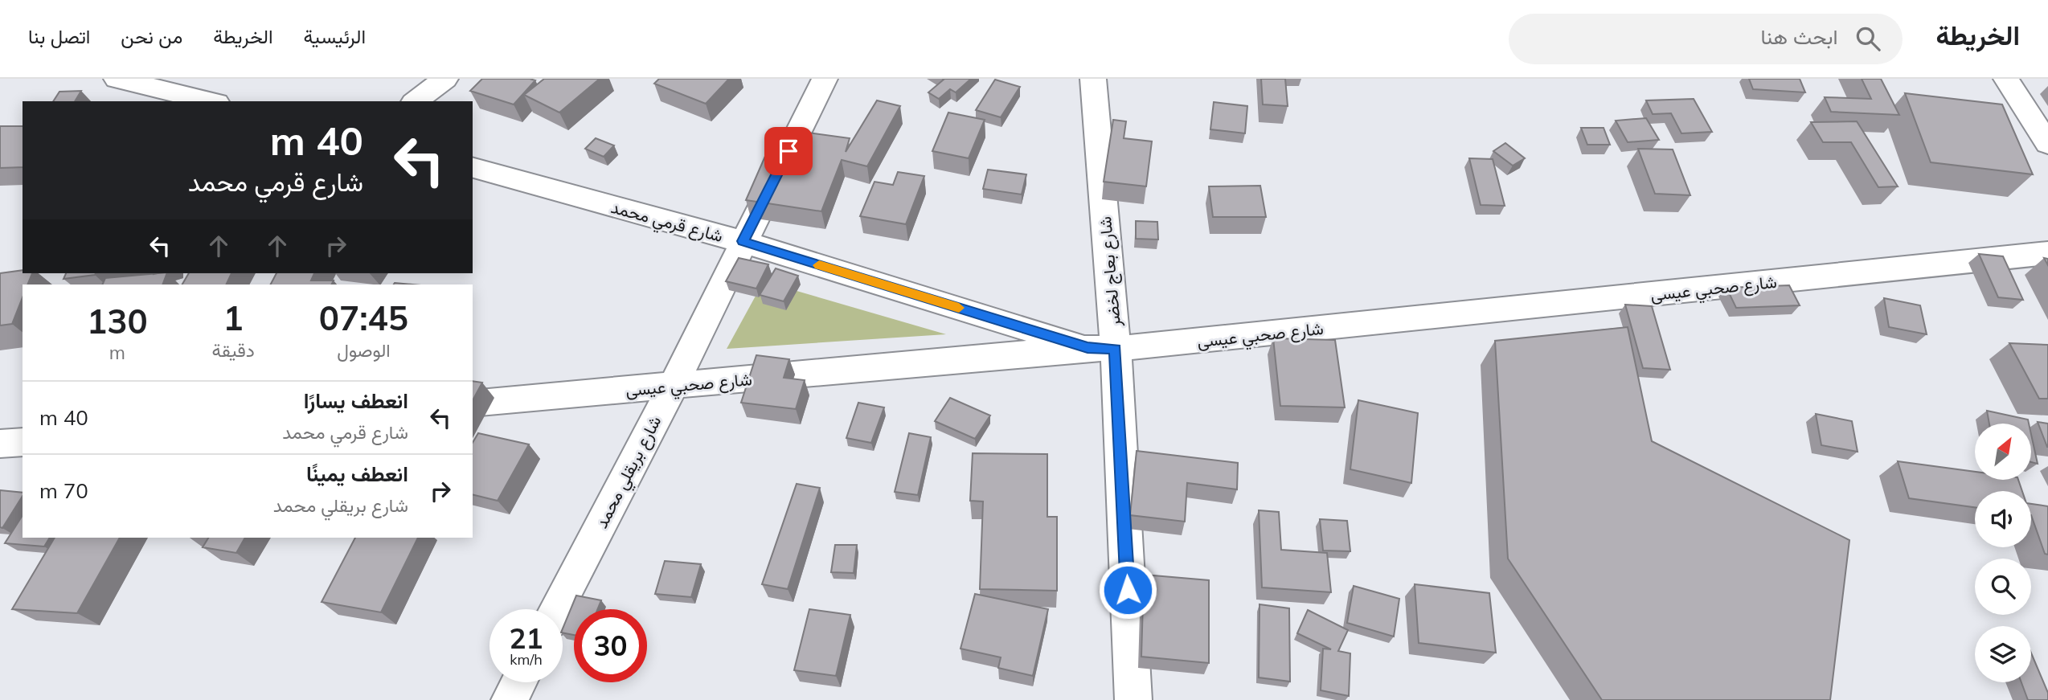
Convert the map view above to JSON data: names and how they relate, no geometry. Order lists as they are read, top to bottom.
{
  "streets": {
    "street": [
      "شارع قرمي محمد",
      "شارع بعاج لخضر",
      "شارع صحبي عيسى",
      "شارع بريقلي محمد"
    ]
  },
  "crossings": [
    ["شارع قرمي محمد", "شارع بعاج لخضر"],
    ["شارع قرمي محمد", "شارع صحبي عيسى"],
    ["شارع قرمي محمد", "شارع بريقلي محمد"],
    ["شارع بعاج لخضر", "شارع صحبي عيسى"],
    ["شارع صحبي عيسى", "شارع بريقلي محمد"]
  ],
  "north": "top right",
  "page": {
    "header": "الخريطة",
    "search": "ابحث هنا",
    "nav": [
      "الرئيسية",
      "الخريطة",
      "من نحن",
      "اتصل بنا"
    ],
    "turn": ["40 m", "شارع قرمي محمد"],
    "eta": [
      "07:45",
      "الوصول",
      "1",
      "دقيقة",
      "130",
      "m"
    ],
    "list": [
      {
        "name": "انعطف يسارًا",
        "note": "شارع قرمي محمد",
        "value": "40 m"
      },
      {
        "name": "انعطف يمينًا",
        "note": "شارع بريقلي محمد",
        "value": "70 m"
      }
    ],
    "speed": "21 km/h",
    "limit": "30"
  }
}
